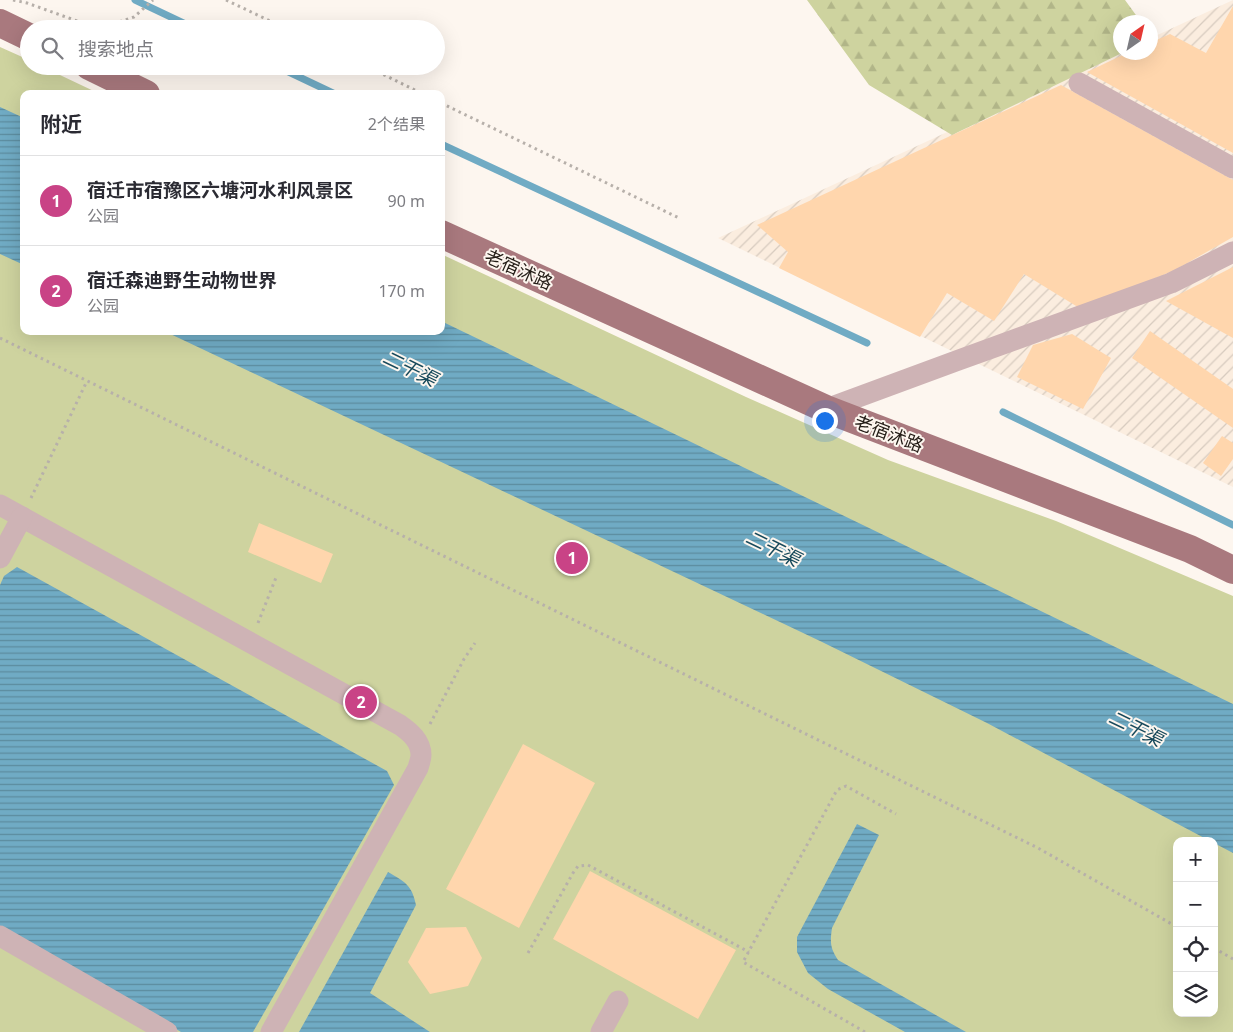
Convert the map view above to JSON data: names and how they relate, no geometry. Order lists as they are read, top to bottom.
{
  "streets": {
    "main road": ["老宿沭路"]
  },
  "water": ["二干渠"],
  "north": "top right",
  "page": {
    "search": "搜索地点",
    "heading": ["附近", "2个结果"],
    "list": [
      {
        "mark": "1",
        "name": "宿迁市宿豫区六塘河水利风景区",
        "note": "公园",
        "value": "90 m"
      },
      {
        "mark": "2",
        "name": "宿迁森迪野生动物世界",
        "note": "公园",
        "value": "170 m"
      }
    ],
    "pins": ["1", "2"],
    "map_buttons": ["+", "−"]
  }
}
